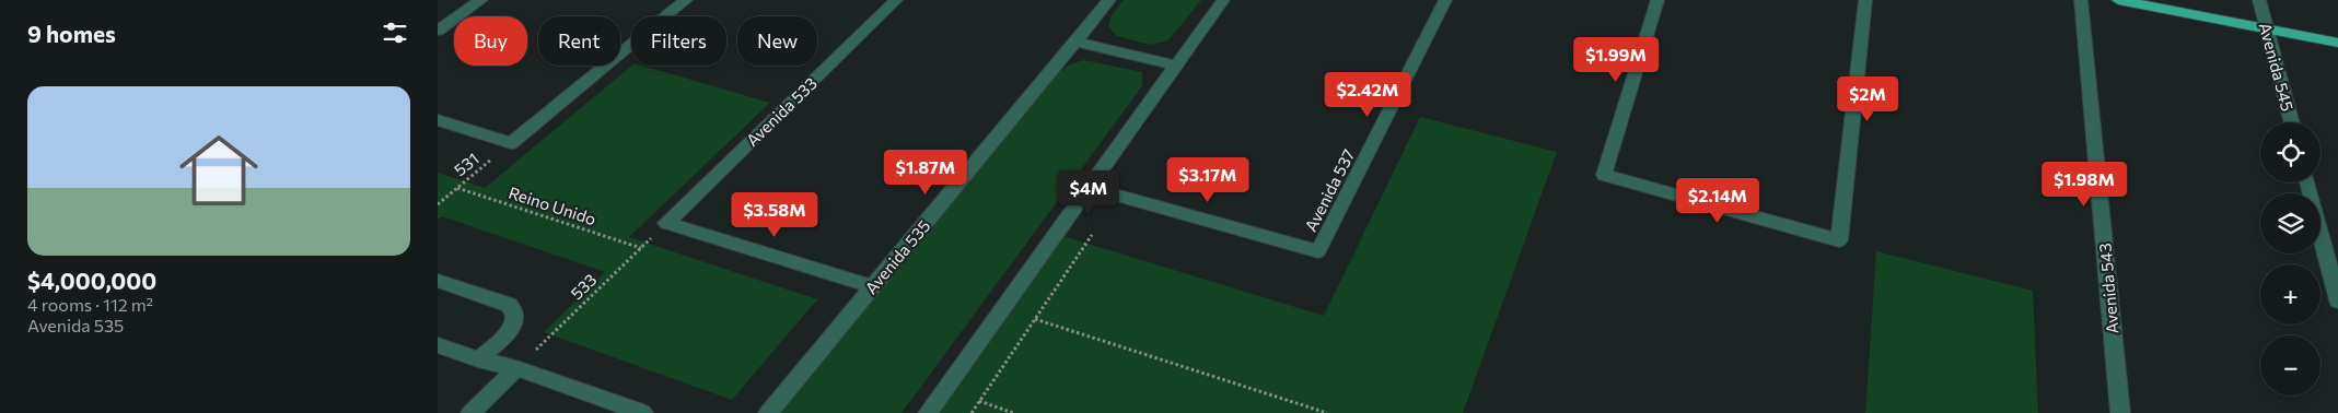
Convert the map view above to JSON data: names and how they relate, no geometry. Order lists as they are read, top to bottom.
{
  "streets": {
    "street": [
      "Avenida 545",
      "Avenida 533",
      "Avenida 537",
      "Avenida 535",
      "Avenida 543"
    ],
    "path": ["531", "Reino Unido", "533"]
  },
  "crossings": [
    ["Avenida 533", "533"],
    ["531", "Reino Unido"],
    ["Reino Unido", "533"]
  ],
  "page": {
    "heading": "9 homes",
    "chip": [
      "Buy",
      "Rent",
      "Filters",
      "New"
    ],
    "price": [
      "$1.99M",
      "$2.42M",
      "$2M",
      "$1.87M",
      "$3.17M",
      "$1.98M",
      "$4M",
      "$2.14M",
      "$3.58M"
    ],
    "list": [
      {
        "name": "$4,000,000",
        "note": "4 rooms · 112 m² · Avenida 535"
      }
    ],
    "map_buttons": ["+", "−"]
  }
}
